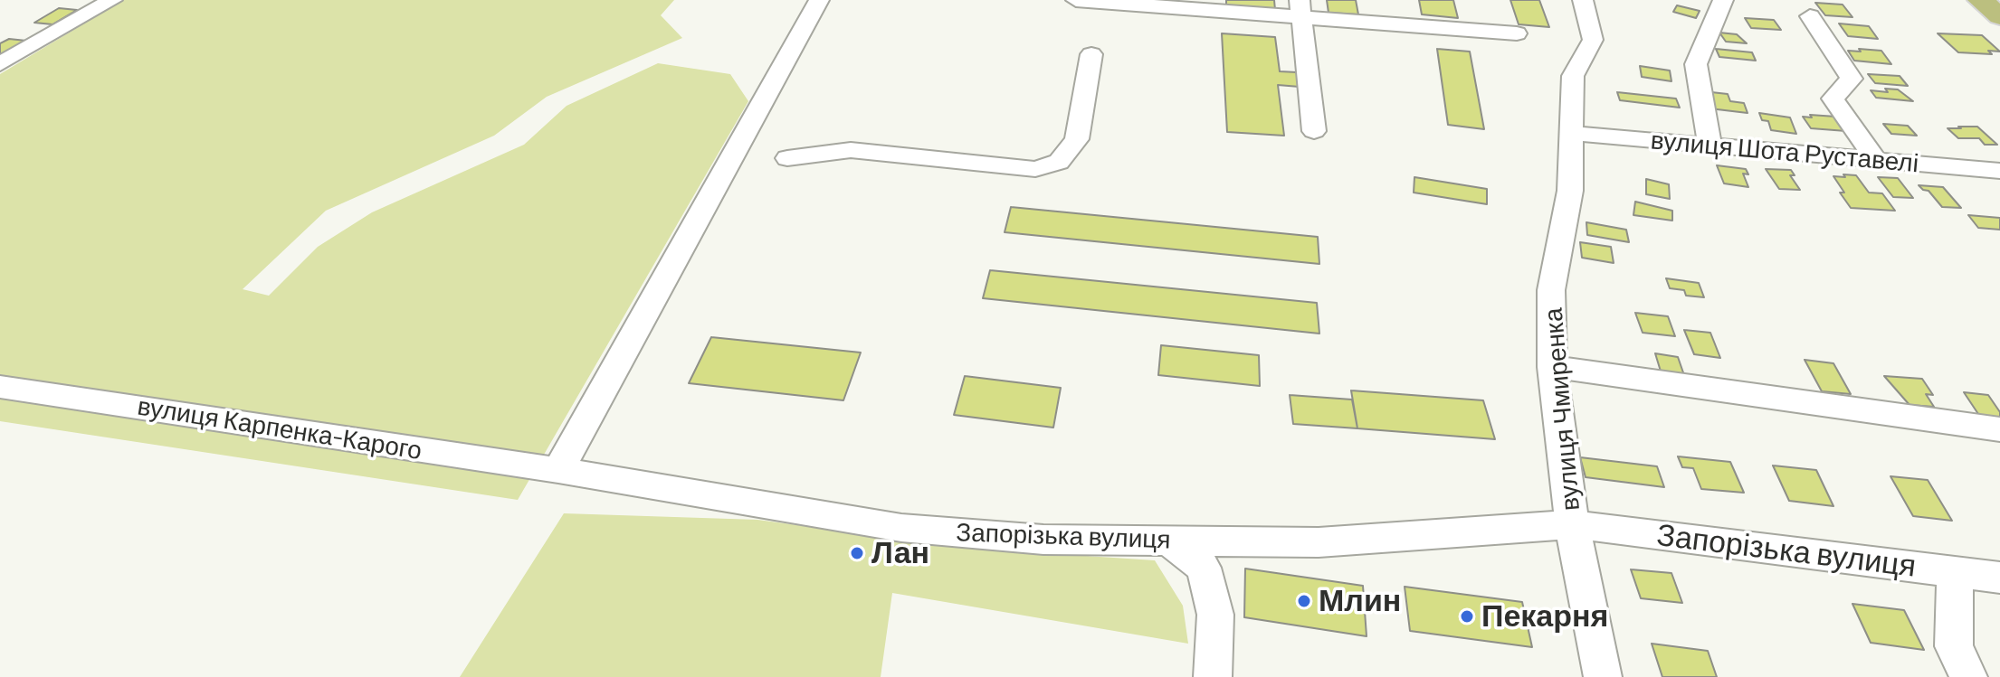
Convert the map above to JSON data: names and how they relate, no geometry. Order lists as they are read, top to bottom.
{
  "streets": {
    "street": [
      "вулиця Шота Руставелі",
      "вулиця Чмиренка",
      "вулиця Карпенка-Карого",
      "Запорізька вулиця"
    ]
  },
  "crossings": [
    ["вулиця Шота Руставелі", "вулиця Чмиренка"],
    ["вулиця Чмиренка", "Запорізька вулиця"],
    ["вулиця Карпенка-Карого", "Запорізька вулиця"]
  ],
  "places": ["Лан", "Млин", "Пекарня"]
}
